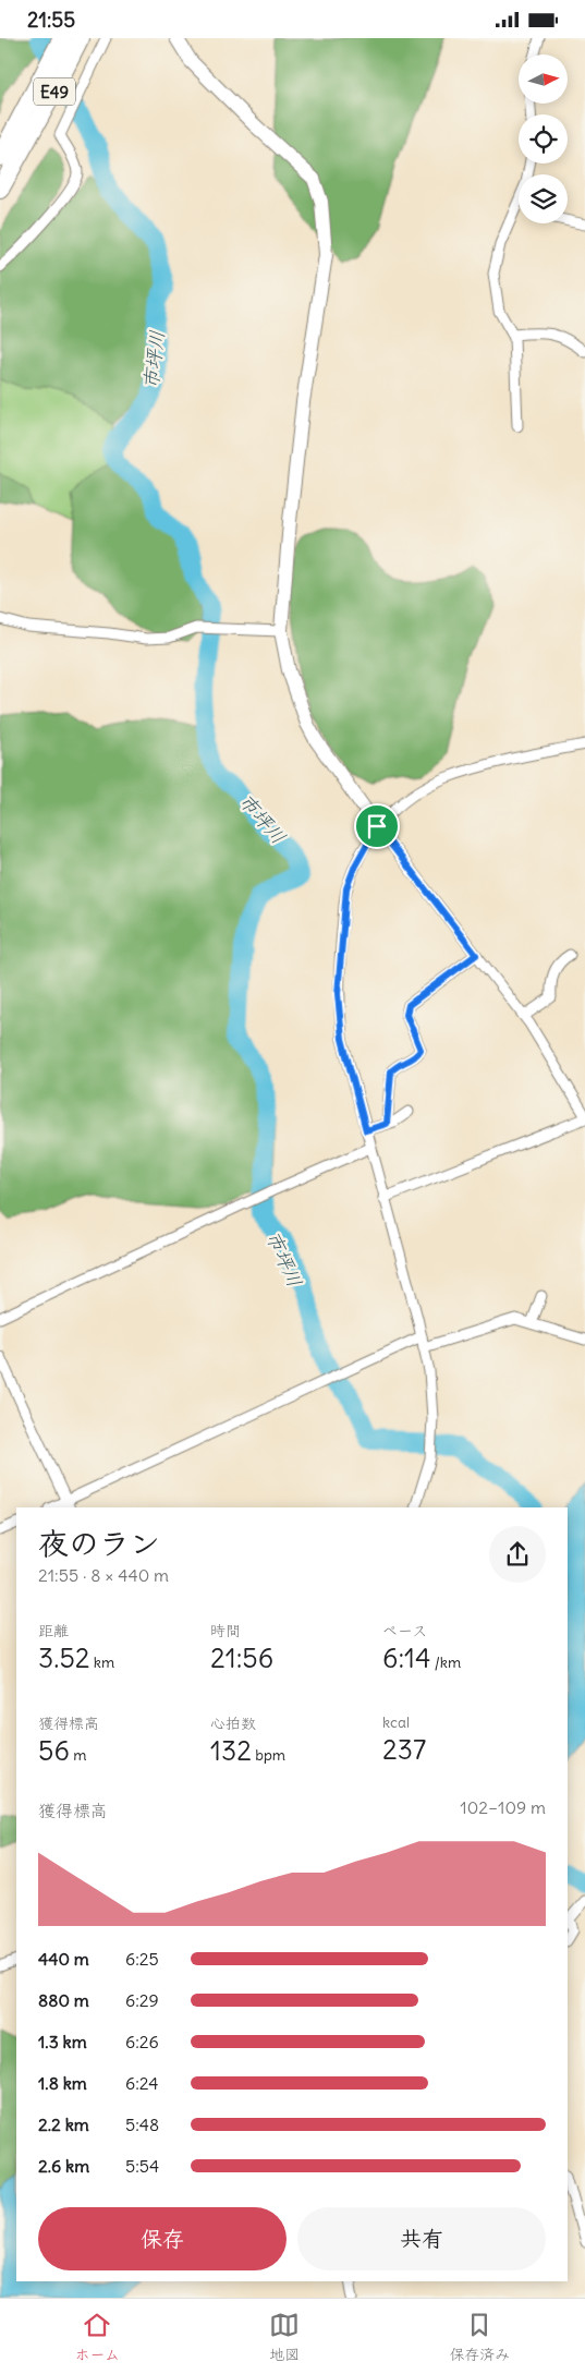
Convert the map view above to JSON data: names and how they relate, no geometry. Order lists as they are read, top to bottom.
{
  "streets": {
    "highway": ["E49"]
  },
  "water": ["市坪川"],
  "north": "right",
  "page": {
    "status": "21:55",
    "heading": ["夜のラン", "21:55 · 8 × 440 m"],
    "stats": [
      ["距離", "3.52 km"],
      ["時間", "21:56"],
      ["ペース", "6:14 /km"],
      ["獲得標高", "56 m"],
      ["心拍数", "132 bpm"],
      ["kcal", "237"]
    ],
    "chart": ["獲得標高", "102–109 m"],
    "list": [
      {
        "name": "440 m",
        "note": "6:25"
      },
      {
        "name": "880 m",
        "note": "6:29"
      },
      {
        "name": "1.3 km",
        "note": "6:26"
      },
      {
        "name": "1.8 km",
        "note": "6:24"
      },
      {
        "name": "2.2 km",
        "note": "5:48"
      },
      {
        "name": "2.6 km",
        "note": "5:54"
      }
    ],
    "buttons": ["保存", "共有"],
    "tabs": ["ホーム", "地図", "保存済み"]
  }
}
